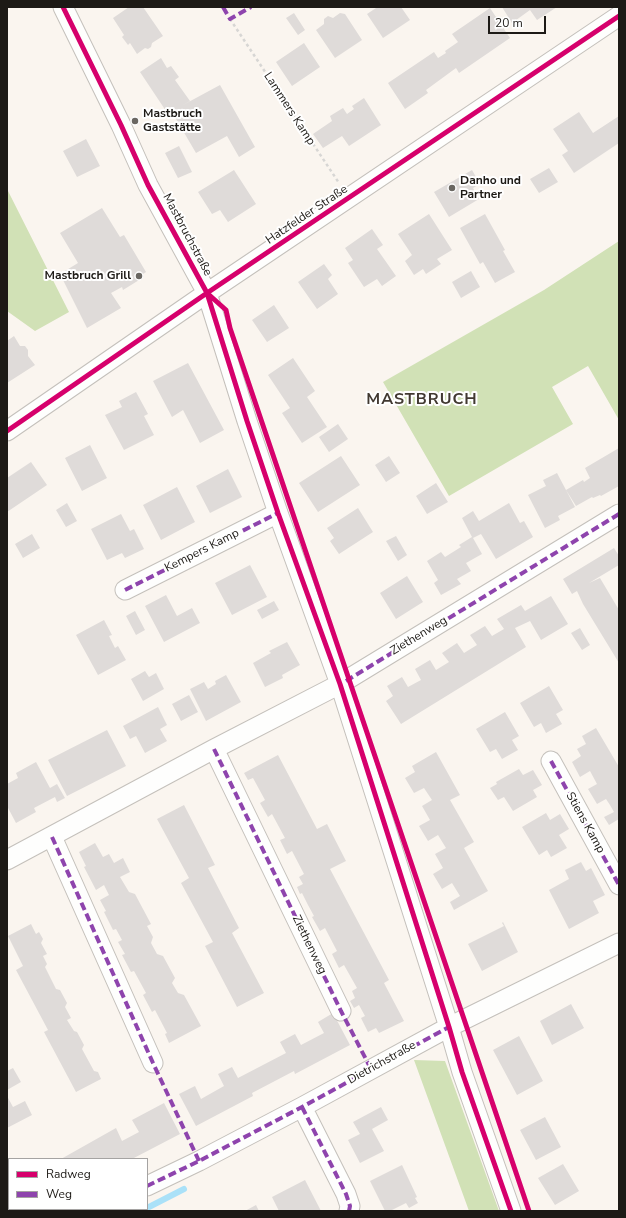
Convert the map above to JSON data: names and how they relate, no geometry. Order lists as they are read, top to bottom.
{
  "streets": {
    "street": [
      "Hatzfelder Straße",
      "Mastbruchstraße",
      "Kempers Kamp",
      "Ziethenweg",
      "Stiens Kamp",
      "Dietrichstraße"
    ],
    "path": ["Lammers Kamp"]
  },
  "crossings": [
    ["Lammers Kamp", "Hatzfelder Straße"],
    ["Hatzfelder Straße", "Mastbruchstraße"],
    ["Mastbruchstraße", "Kempers Kamp"],
    ["Mastbruchstraße", "Ziethenweg"],
    ["Mastbruchstraße", "Dietrichstraße"]
  ],
  "districts": ["MASTBRUCH"],
  "places": ["Mastbruch Gaststätte", "Danho und Partner", "Mastbruch Grill"],
  "legend": ["Radweg", "Weg"],
  "scale_bar": "20 m"
}
